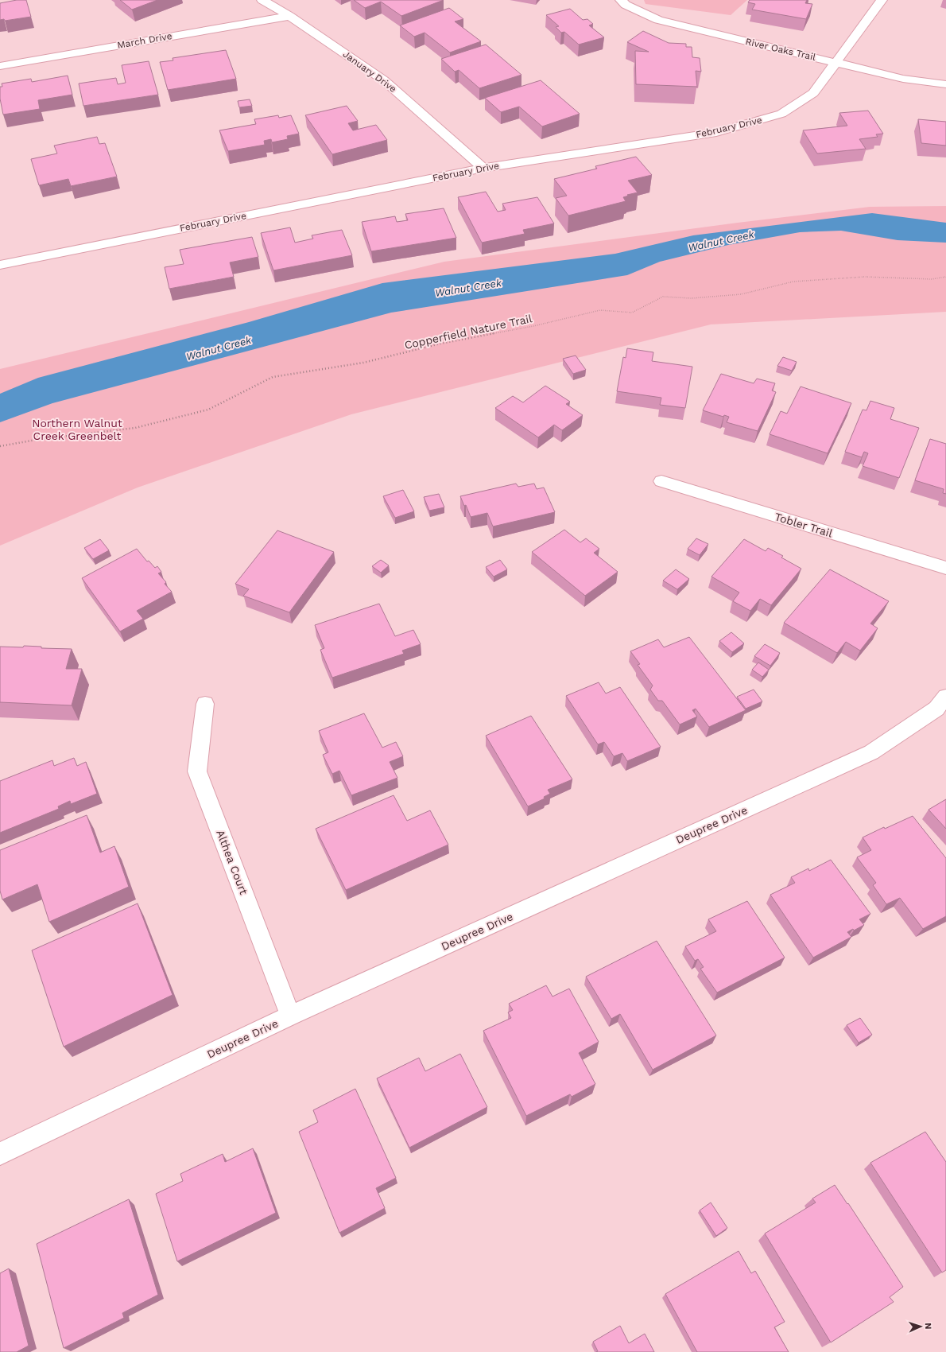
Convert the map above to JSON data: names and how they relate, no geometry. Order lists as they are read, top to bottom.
{
  "streets": {
    "street": [
      "March Drive",
      "River Oaks Trail",
      "January Drive",
      "February Drive",
      "Tobler Trail",
      "Deupree Drive",
      "Althea Court"
    ],
    "path": ["Copperfield Nature Trail"]
  },
  "crossings": [
    ["March Drive", "January Drive"],
    ["River Oaks Trail", "February Drive"],
    ["January Drive", "February Drive"],
    ["Deupree Drive", "Althea Court"]
  ],
  "water": ["Walnut Creek"],
  "parks": ["Northern Walnut Creek Greenbelt"],
  "north": "right"
}
